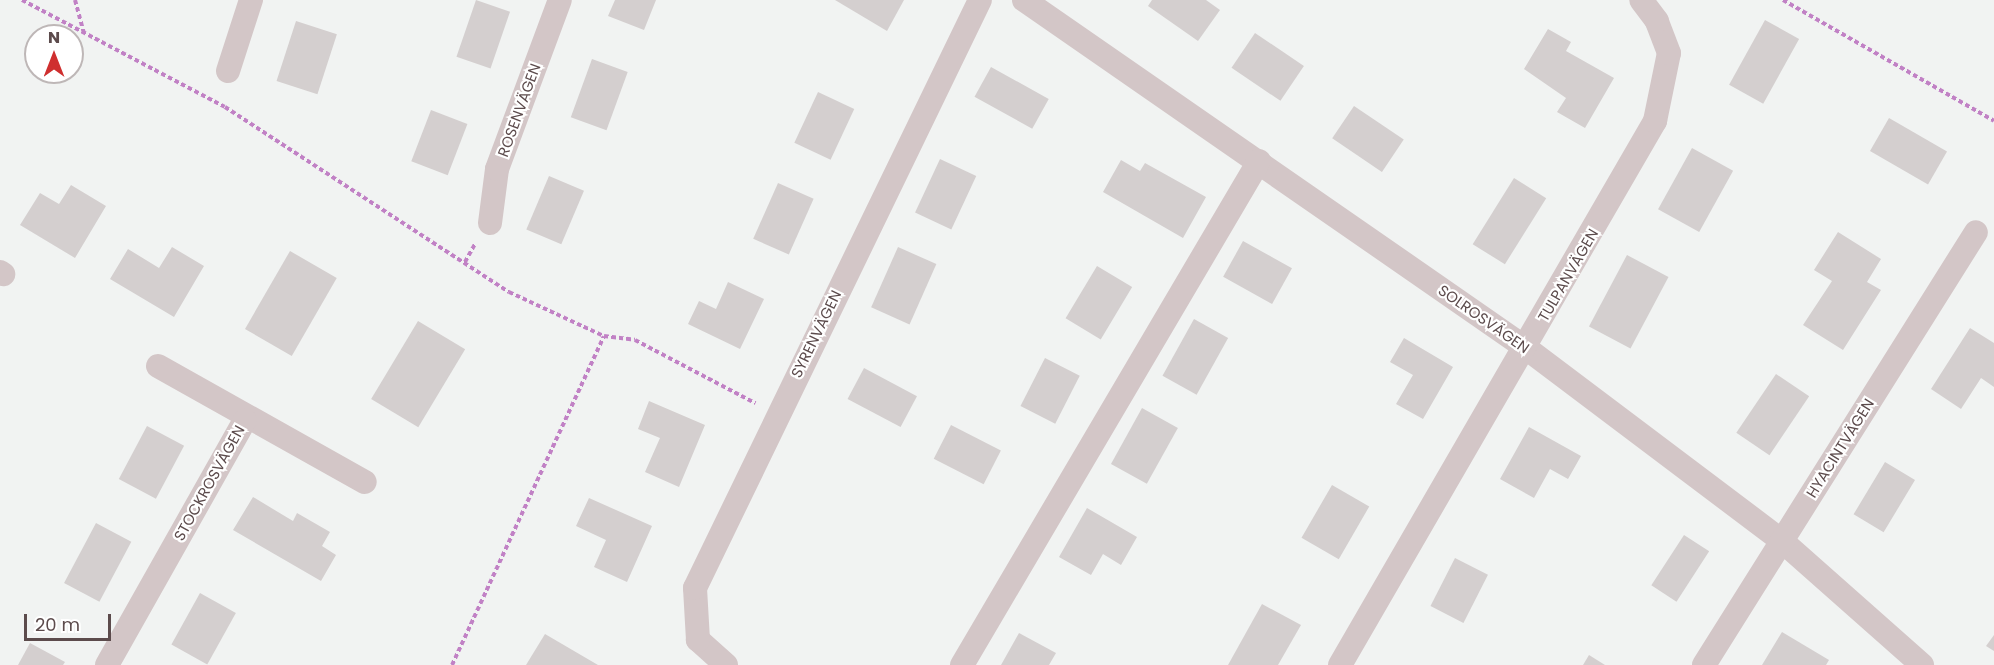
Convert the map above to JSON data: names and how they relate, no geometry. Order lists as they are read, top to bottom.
{
  "streets": {
    "street": [
      "ROSENVÄGEN",
      "TULPANVÄGEN",
      "SOLROSVÄGEN",
      "SYRENVÄGEN",
      "HYACINTVÄGEN",
      "STOCKROSVÄGEN"
    ]
  },
  "crossings": [
    ["TULPANVÄGEN", "SOLROSVÄGEN"],
    ["SOLROSVÄGEN", "HYACINTVÄGEN"]
  ],
  "scale_bar": "20 m",
  "north": "top"
}
